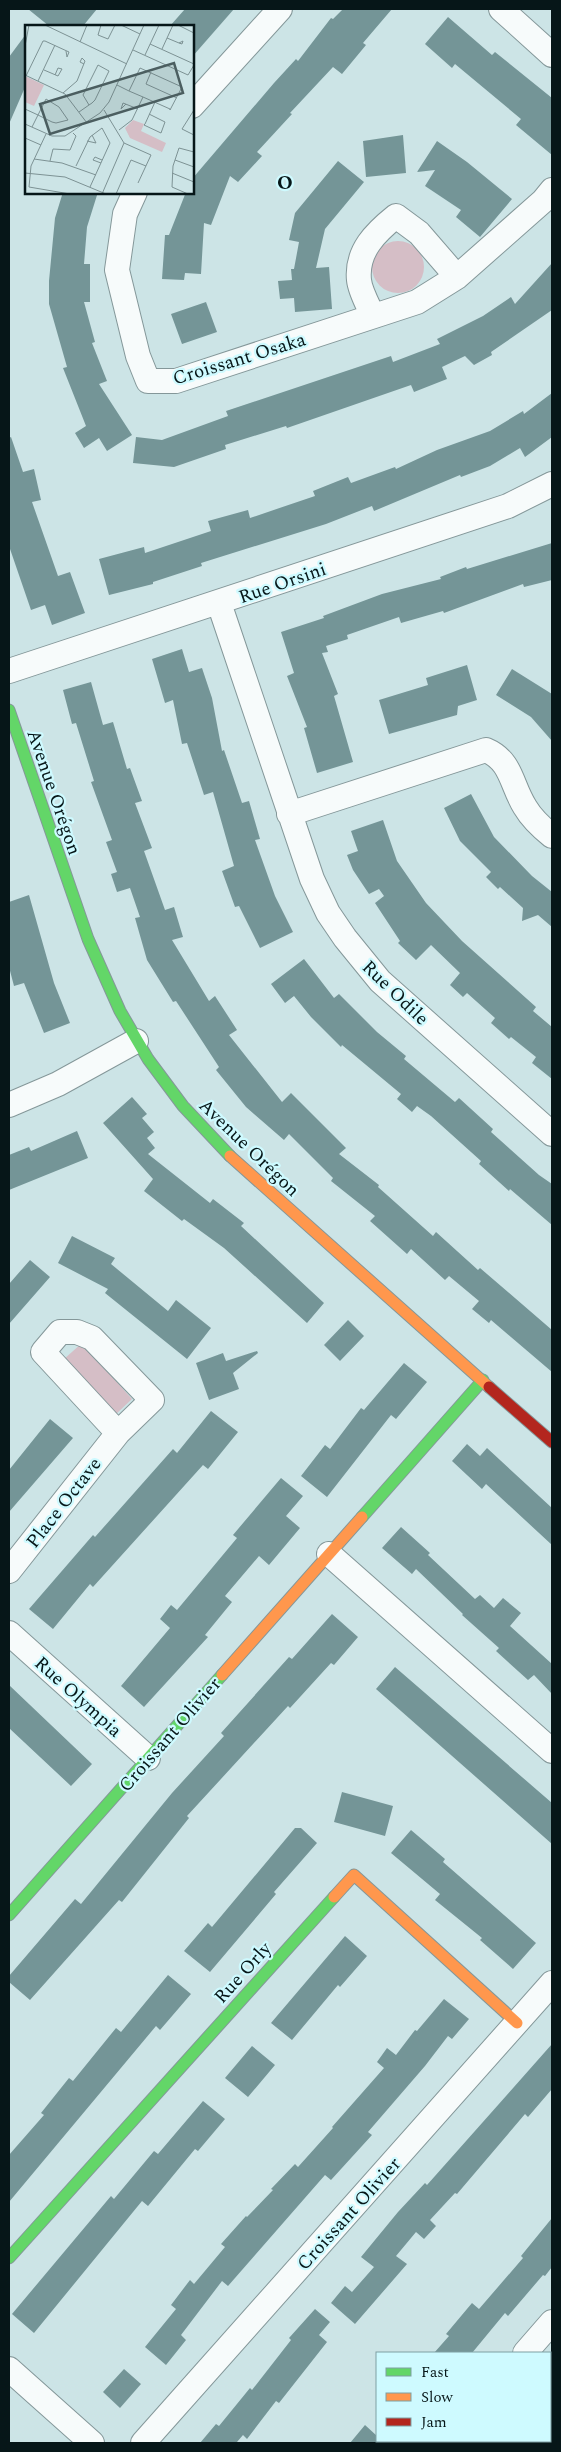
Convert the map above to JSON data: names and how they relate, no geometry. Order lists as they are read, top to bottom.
{
  "streets": {
    "street": [
      "Croissant Osaka",
      "Rue Orsini",
      "Avenue Orégon",
      "Rue Odile",
      "Place Octave",
      "Rue Olympia",
      "Croissant Olivier",
      "Rue Orly"
    ]
  },
  "crossings": [
    ["Rue Orsini", "Rue Odile"],
    ["Avenue Orégon", "Croissant Olivier"],
    ["Rue Olympia", "Croissant Olivier"],
    ["Croissant Olivier", "Rue Orly"]
  ],
  "districts": ["O"],
  "legend": ["Fast", "Slow", "Jam"]
}
